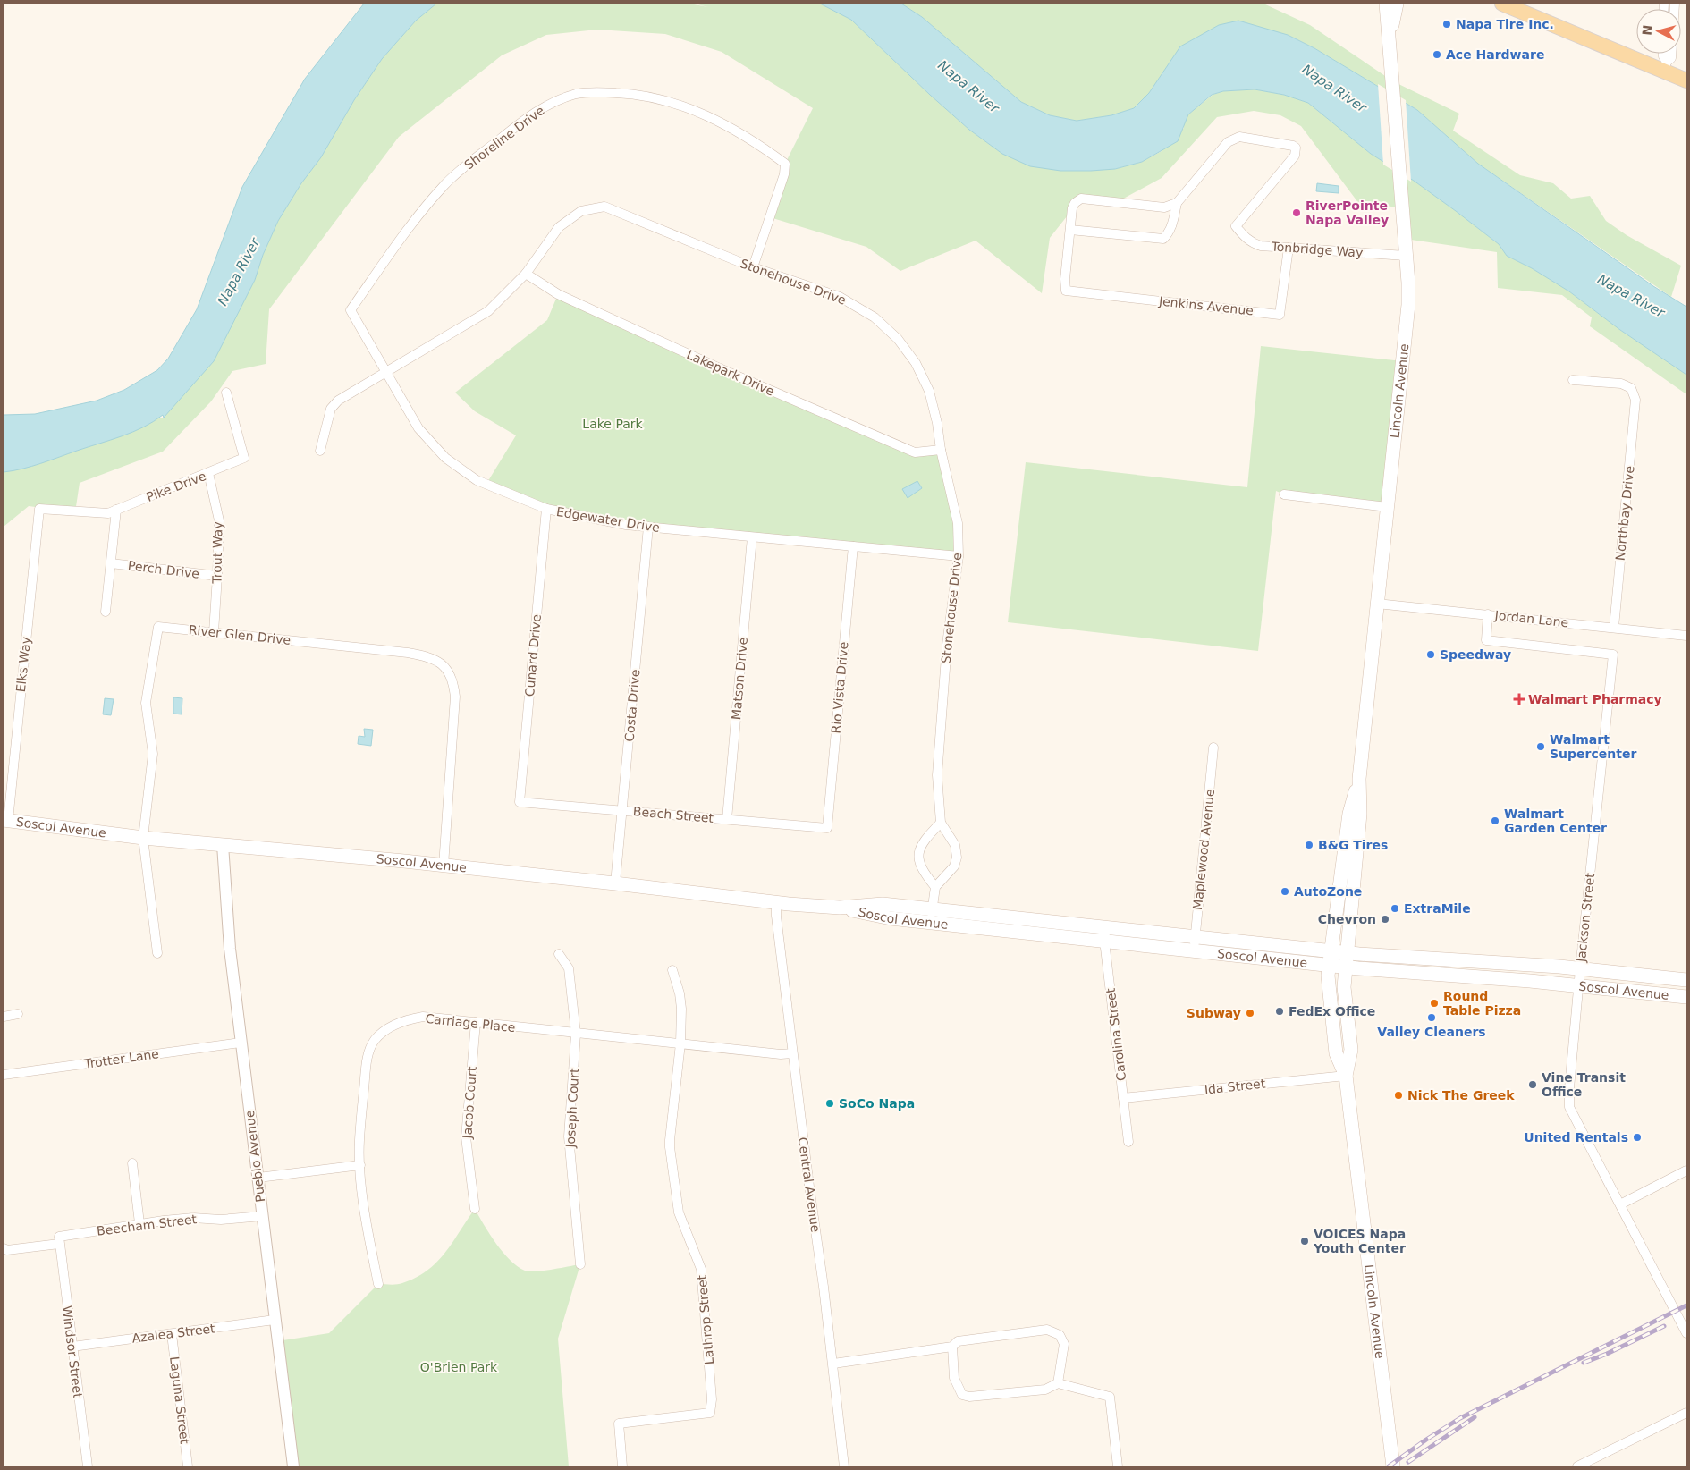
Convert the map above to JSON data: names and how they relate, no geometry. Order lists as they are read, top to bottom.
{
  "streets": {
    "main road": ["Lincoln Avenue", "Soscol Avenue"],
    "street": [
      "Shoreline Drive",
      "Tonbridge Way",
      "Stonehouse Drive",
      "Jenkins Avenue",
      "Lakepark Drive",
      "Pike Drive",
      "Northbay Drive",
      "Edgewater Drive",
      "Trout Way",
      "Perch Drive",
      "Jordan Lane",
      "River Glen Drive",
      "Cunard Drive",
      "Elks Way",
      "Matson Drive",
      "Rio Vista Drive",
      "Costa Drive",
      "Beach Street",
      "Maplewood Avenue",
      "Jackson Street",
      "Carriage Place",
      "Carolina Street",
      "Trotter Lane",
      "Ida Street",
      "Jacob Court",
      "Joseph Court",
      "Pueblo Avenue",
      "Central Avenue",
      "Beecham Street",
      "Lathrop Street",
      "Azalea Street",
      "Windsor Street",
      "Laguna Street"
    ]
  },
  "crossings": [
    ["Shoreline Drive", "Stonehouse Drive"],
    ["Shoreline Drive", "Edgewater Drive"],
    ["Tonbridge Way", "Jenkins Avenue"],
    ["Tonbridge Way", "Lincoln Avenue"],
    ["Stonehouse Drive", "Lakepark Drive"],
    ["Stonehouse Drive", "Edgewater Drive"],
    ["Lincoln Avenue", "Jordan Lane"],
    ["Lincoln Avenue", "Soscol Avenue"],
    ["Lincoln Avenue", "Ida Street"],
    ["Pike Drive", "Trout Way"],
    ["Pike Drive", "Elks Way"],
    ["Northbay Drive", "Jordan Lane"],
    ["Edgewater Drive", "Cunard Drive"],
    ["Edgewater Drive", "Matson Drive"],
    ["Edgewater Drive", "Rio Vista Drive"],
    ["Edgewater Drive", "Costa Drive"],
    ["Trout Way", "Perch Drive"],
    ["Trout Way", "River Glen Drive"],
    ["Jordan Lane", "Jackson Street"],
    ["River Glen Drive", "Soscol Avenue"],
    ["Cunard Drive", "Beach Street"],
    ["Elks Way", "Soscol Avenue"],
    ["Matson Drive", "Beach Street"],
    ["Rio Vista Drive", "Beach Street"],
    ["Costa Drive", "Beach Street"],
    ["Costa Drive", "Soscol Avenue"],
    ["Soscol Avenue", "Maplewood Avenue"],
    ["Soscol Avenue", "Jackson Street"],
    ["Soscol Avenue", "Carolina Street"],
    ["Soscol Avenue", "Pueblo Avenue"],
    ["Soscol Avenue", "Central Avenue"],
    ["Carriage Place", "Jacob Court"],
    ["Carriage Place", "Joseph Court"],
    ["Carriage Place", "Central Avenue"],
    ["Carriage Place", "Lathrop Street"],
    ["Carolina Street", "Ida Street"],
    ["Trotter Lane", "Pueblo Avenue"],
    ["Pueblo Avenue", "Beecham Street"],
    ["Pueblo Avenue", "Azalea Street"],
    ["Beecham Street", "Windsor Street"],
    ["Azalea Street", "Windsor Street"],
    ["Azalea Street", "Laguna Street"]
  ],
  "water": ["Napa River"],
  "parks": ["Lake Park", "O'Brien Park"],
  "places": {
    "other": [
      "Napa Tire Inc.",
      "Ace Hardware",
      "RiverPointe Napa Valley",
      "Speedway",
      "Walmart Supercenter",
      "Walmart Garden Center",
      "B&G Tires",
      "AutoZone",
      "ExtraMile",
      "Chevron",
      "Round Table Pizza",
      "FedEx Office",
      "Subway",
      "Valley Cleaners",
      "Vine Transit Office",
      "Nick The Greek",
      "SoCo Napa",
      "United Rentals",
      "VOICES Napa Youth Center"
    ],
    "health": ["Walmart Pharmacy"]
  },
  "north": "left"
}
